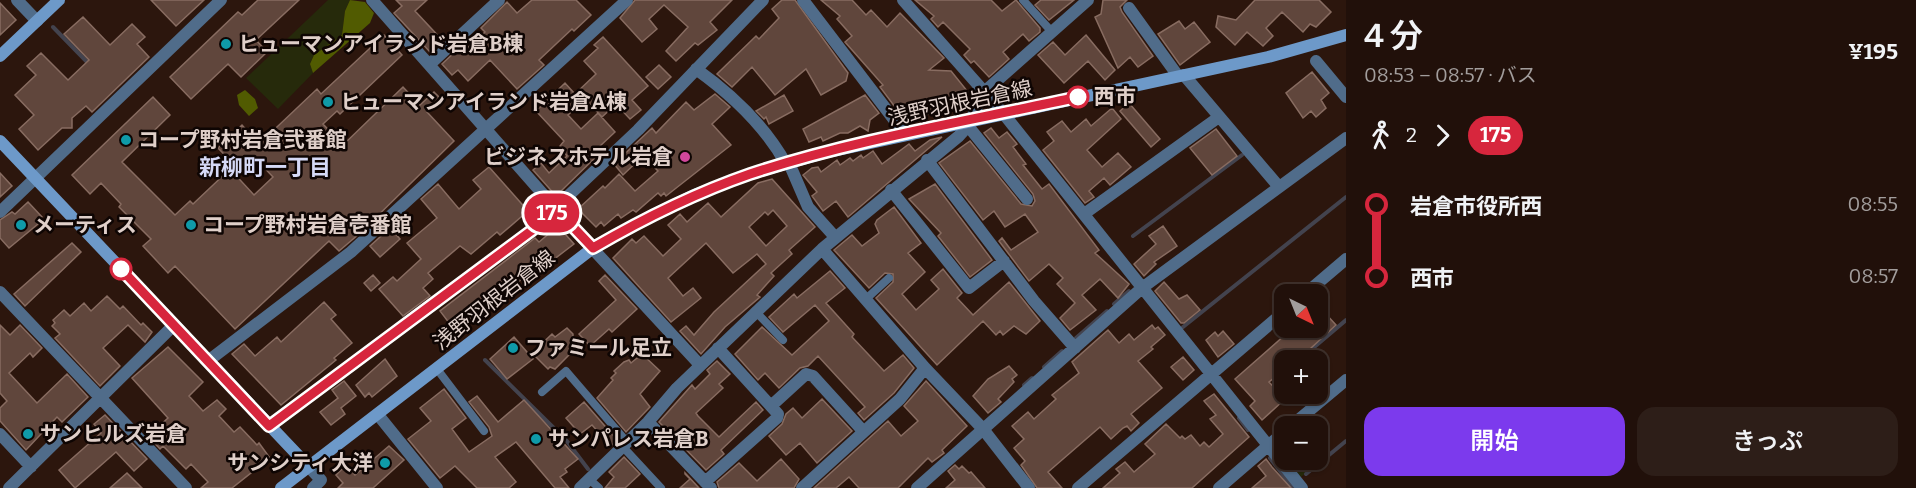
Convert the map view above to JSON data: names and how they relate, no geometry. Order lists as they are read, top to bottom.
{
  "streets": {
    "main road": ["浅野羽根岩倉線"]
  },
  "districts": ["新柳町一丁目"],
  "places": [
    "ヒューマンアイランド岩倉B棟",
    "西市",
    "ヒューマンアイランド岩倉A棟",
    "コープ野村岩倉弐番館",
    "ビジネスホテル岩倉",
    "メーティス",
    "コープ野村岩倉壱番館",
    "ファミール足立",
    "サンヒルズ岩倉",
    "サンパレス岩倉B",
    "サンシティ大洋"
  ],
  "lines": ["bus line 175"],
  "north": "bottom right",
  "page": {
    "on_map": "175",
    "heading": ["4 分", "08:53 – 08:57 · バス", "¥195"],
    "legs": ["2", "175"],
    "list": [
      {
        "name": "岩倉市役所西",
        "value": "08:55"
      },
      {
        "name": "西市",
        "value": "08:57"
      }
    ],
    "map_buttons": ["+", "−"],
    "buttons": ["開始", "きっぷ"]
  }
}
